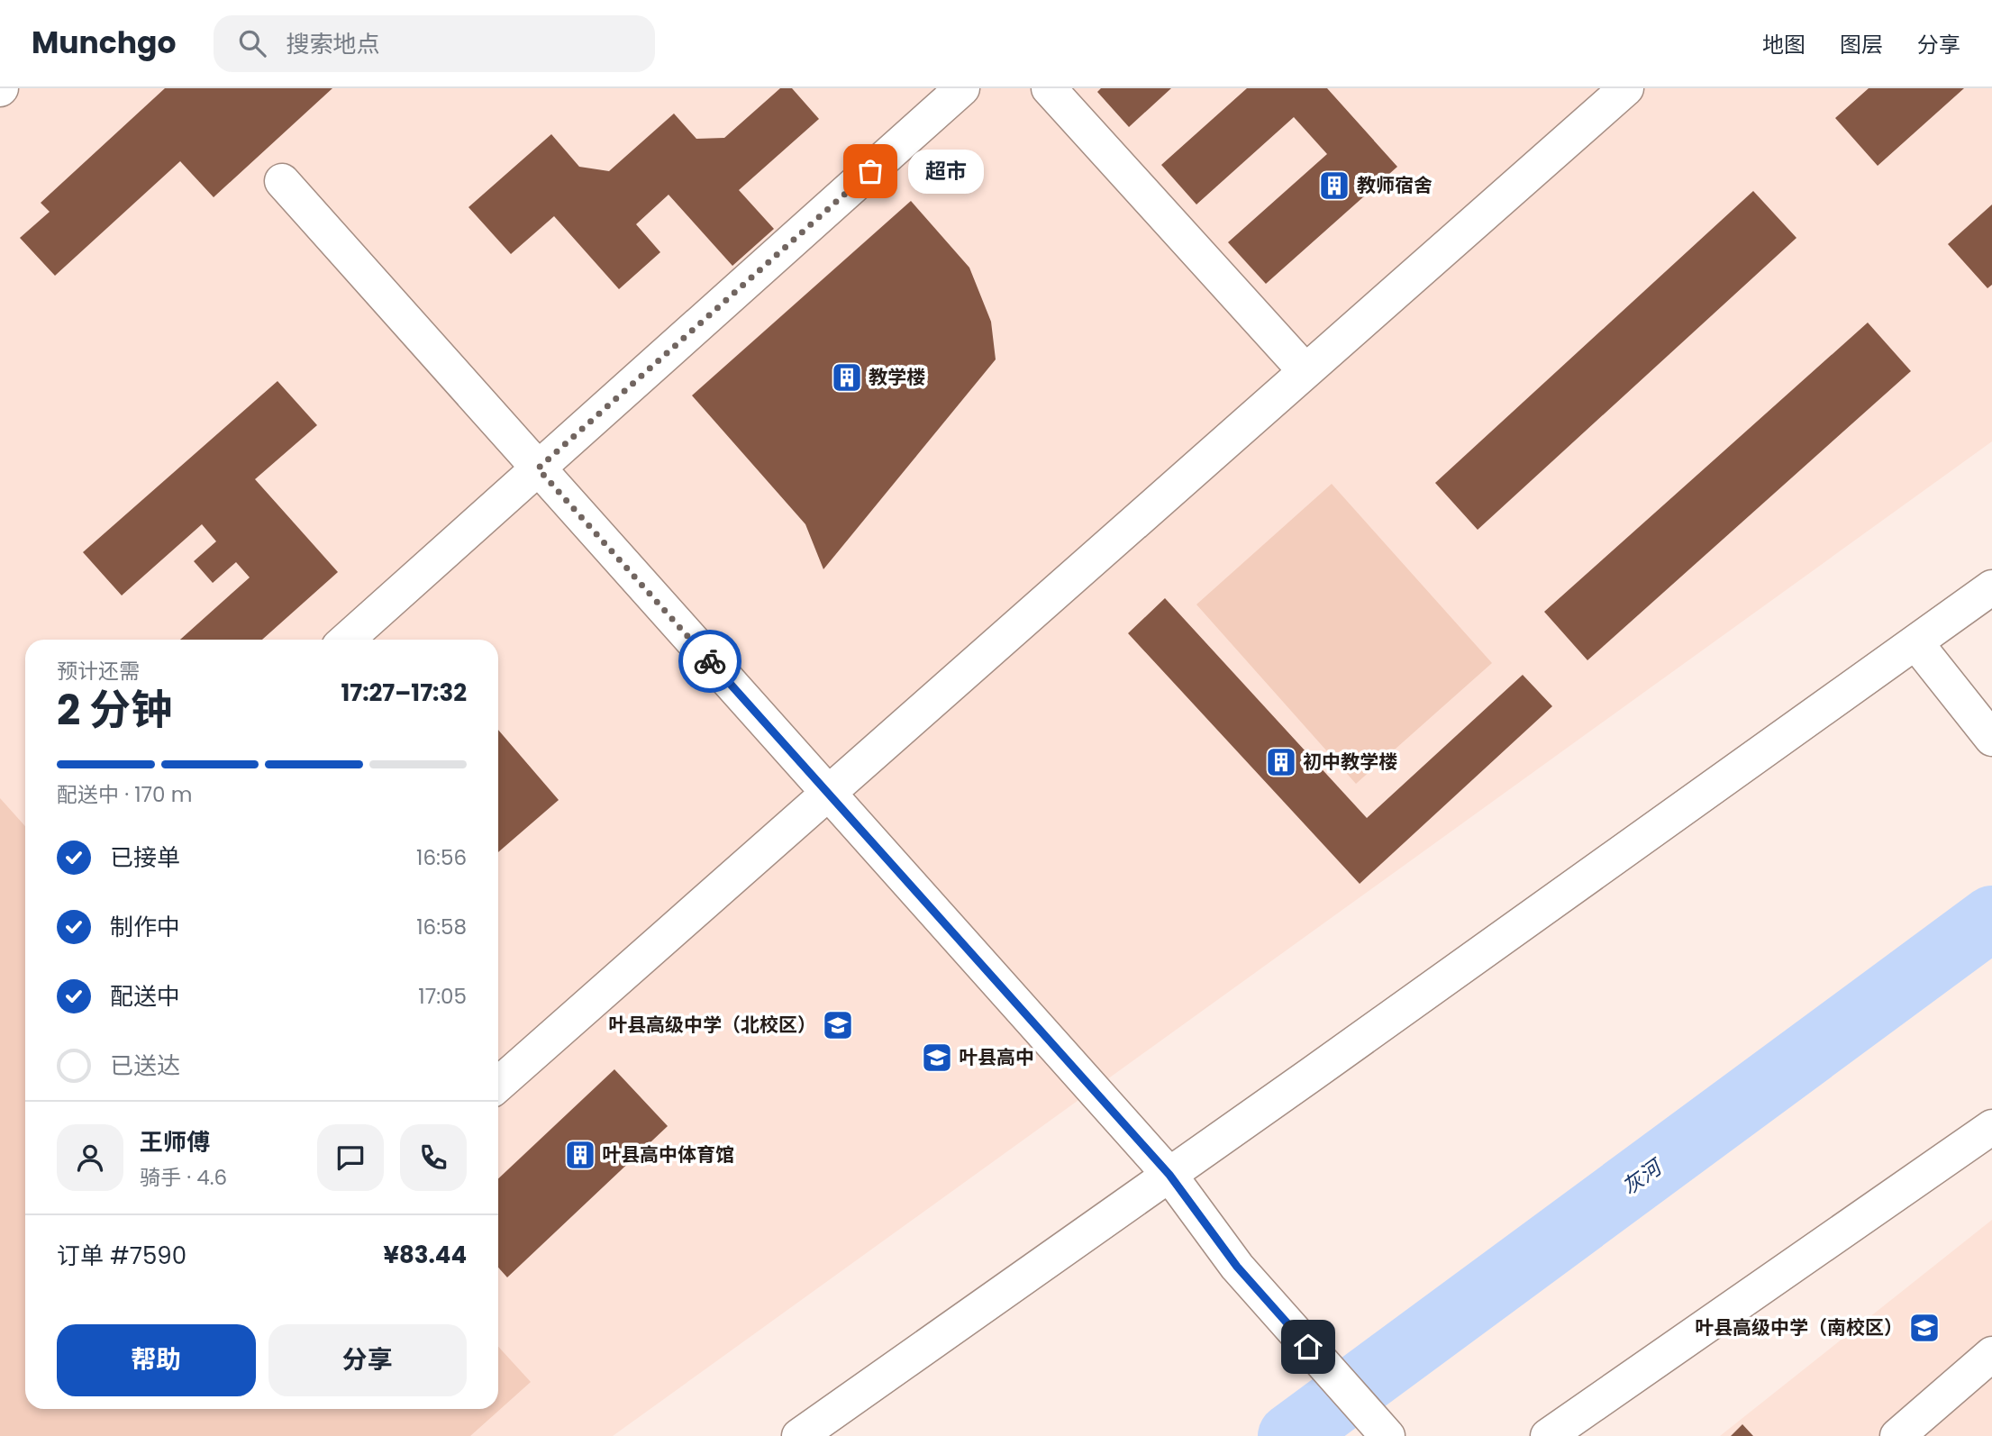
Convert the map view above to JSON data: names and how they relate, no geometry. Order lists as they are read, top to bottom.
{
  "water": ["灰河"],
  "places": {
    "other": ["超市"],
    "building": [
      "教师宿舍",
      "教学楼",
      "初中教学楼",
      "叶县高中体育馆"
    ],
    "school or university": ["叶县高级中学（北校区）", "叶县高中", "叶县高级中学（南校区）"]
  },
  "page": {
    "header": "Munchgo",
    "search": "搜索地点",
    "nav": ["地图", "图层", "分享"],
    "bubble": "超市",
    "heading": ["2 分钟", "预计还需", "17:27–17:32"],
    "panel": [
      "王师傅",
      "骑手 · 4.6",
      "订单 #7590",
      "¥83.44"
    ],
    "bar": "配送中 · 170 m",
    "list": [
      ["已接单", "16:56"],
      ["制作中", "16:58"],
      ["配送中", "17:05"],
      "已送达"
    ],
    "buttons": ["帮助", "分享"]
  }
}
